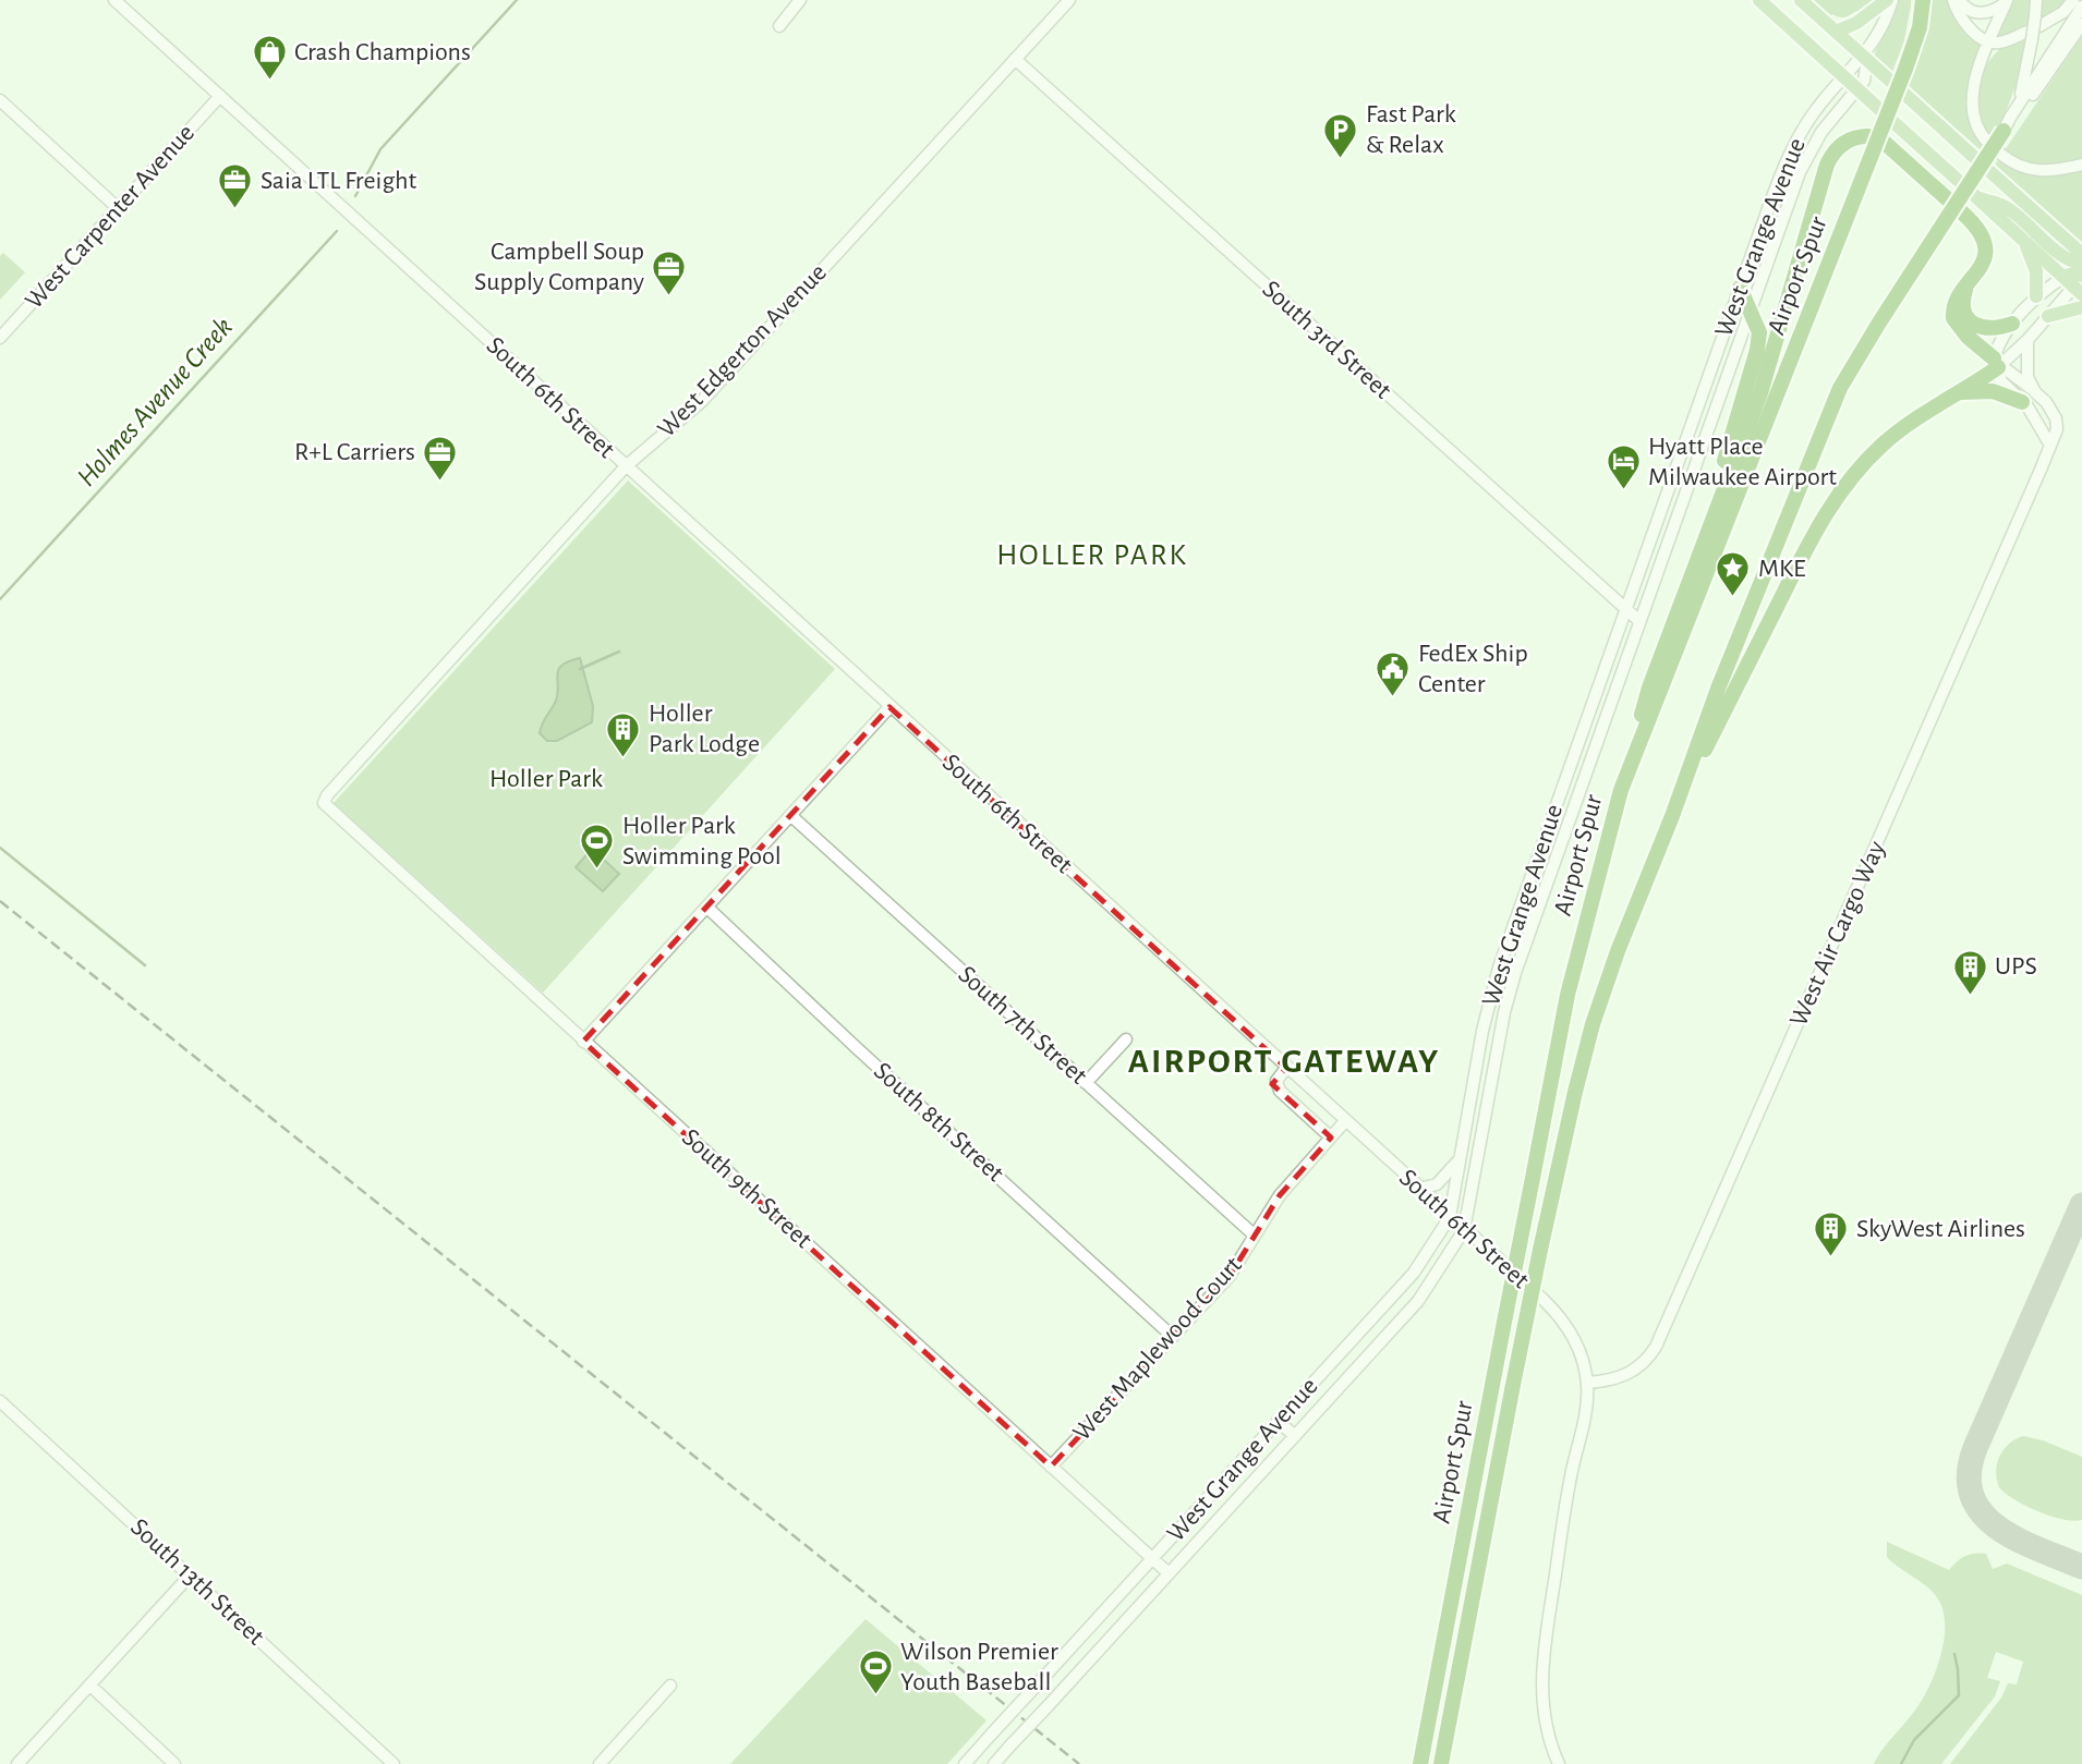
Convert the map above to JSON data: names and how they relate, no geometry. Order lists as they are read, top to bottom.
{
  "streets": {
    "highway": ["Airport Spur"],
    "street": [
      "West Carpenter Avenue",
      "West Grange Avenue",
      "South 3rd Street",
      "West Edgerton Avenue",
      "South 6th Street",
      "West Air Cargo Way",
      "South 7th Street",
      "South 8th Street",
      "South 9th Street",
      "West Maplewood Court",
      "South 13th Street"
    ]
  },
  "crossings": [
    ["West Carpenter Avenue", "South 6th Street"],
    ["West Grange Avenue", "South 3rd Street"],
    ["West Grange Avenue", "South 6th Street"],
    ["West Grange Avenue", "South 9th Street"],
    ["South 3rd Street", "West Edgerton Avenue"],
    ["West Edgerton Avenue", "South 6th Street"],
    ["West Edgerton Avenue", "South 9th Street"],
    ["South 6th Street", "West Air Cargo Way"],
    ["South 6th Street", "West Maplewood Court"],
    ["South 7th Street", "West Maplewood Court"],
    ["South 8th Street", "West Maplewood Court"],
    ["South 9th Street", "West Maplewood Court"]
  ],
  "districts": ["HOLLER PARK", "AIRPORT GATEWAY"],
  "water": ["Holmes Avenue Creek"],
  "parks": ["Holler Park"],
  "places": {
    "shop": ["Crash Champions"],
    "parking": ["Fast Park & Relax"],
    "office": ["Saia LTL Freight", "Campbell Soup Supply Company", "R+L Carriers"],
    "hotel": ["Hyatt Place Milwaukee Airport"],
    "place": ["MKE"],
    "public building": ["FedEx Ship Center"],
    "building": ["Holler Park Lodge", "UPS", "SkyWest Airlines"],
    "sports": ["Holler Park Swimming Pool", "Wilson Premier Youth Baseball"]
  }
}
